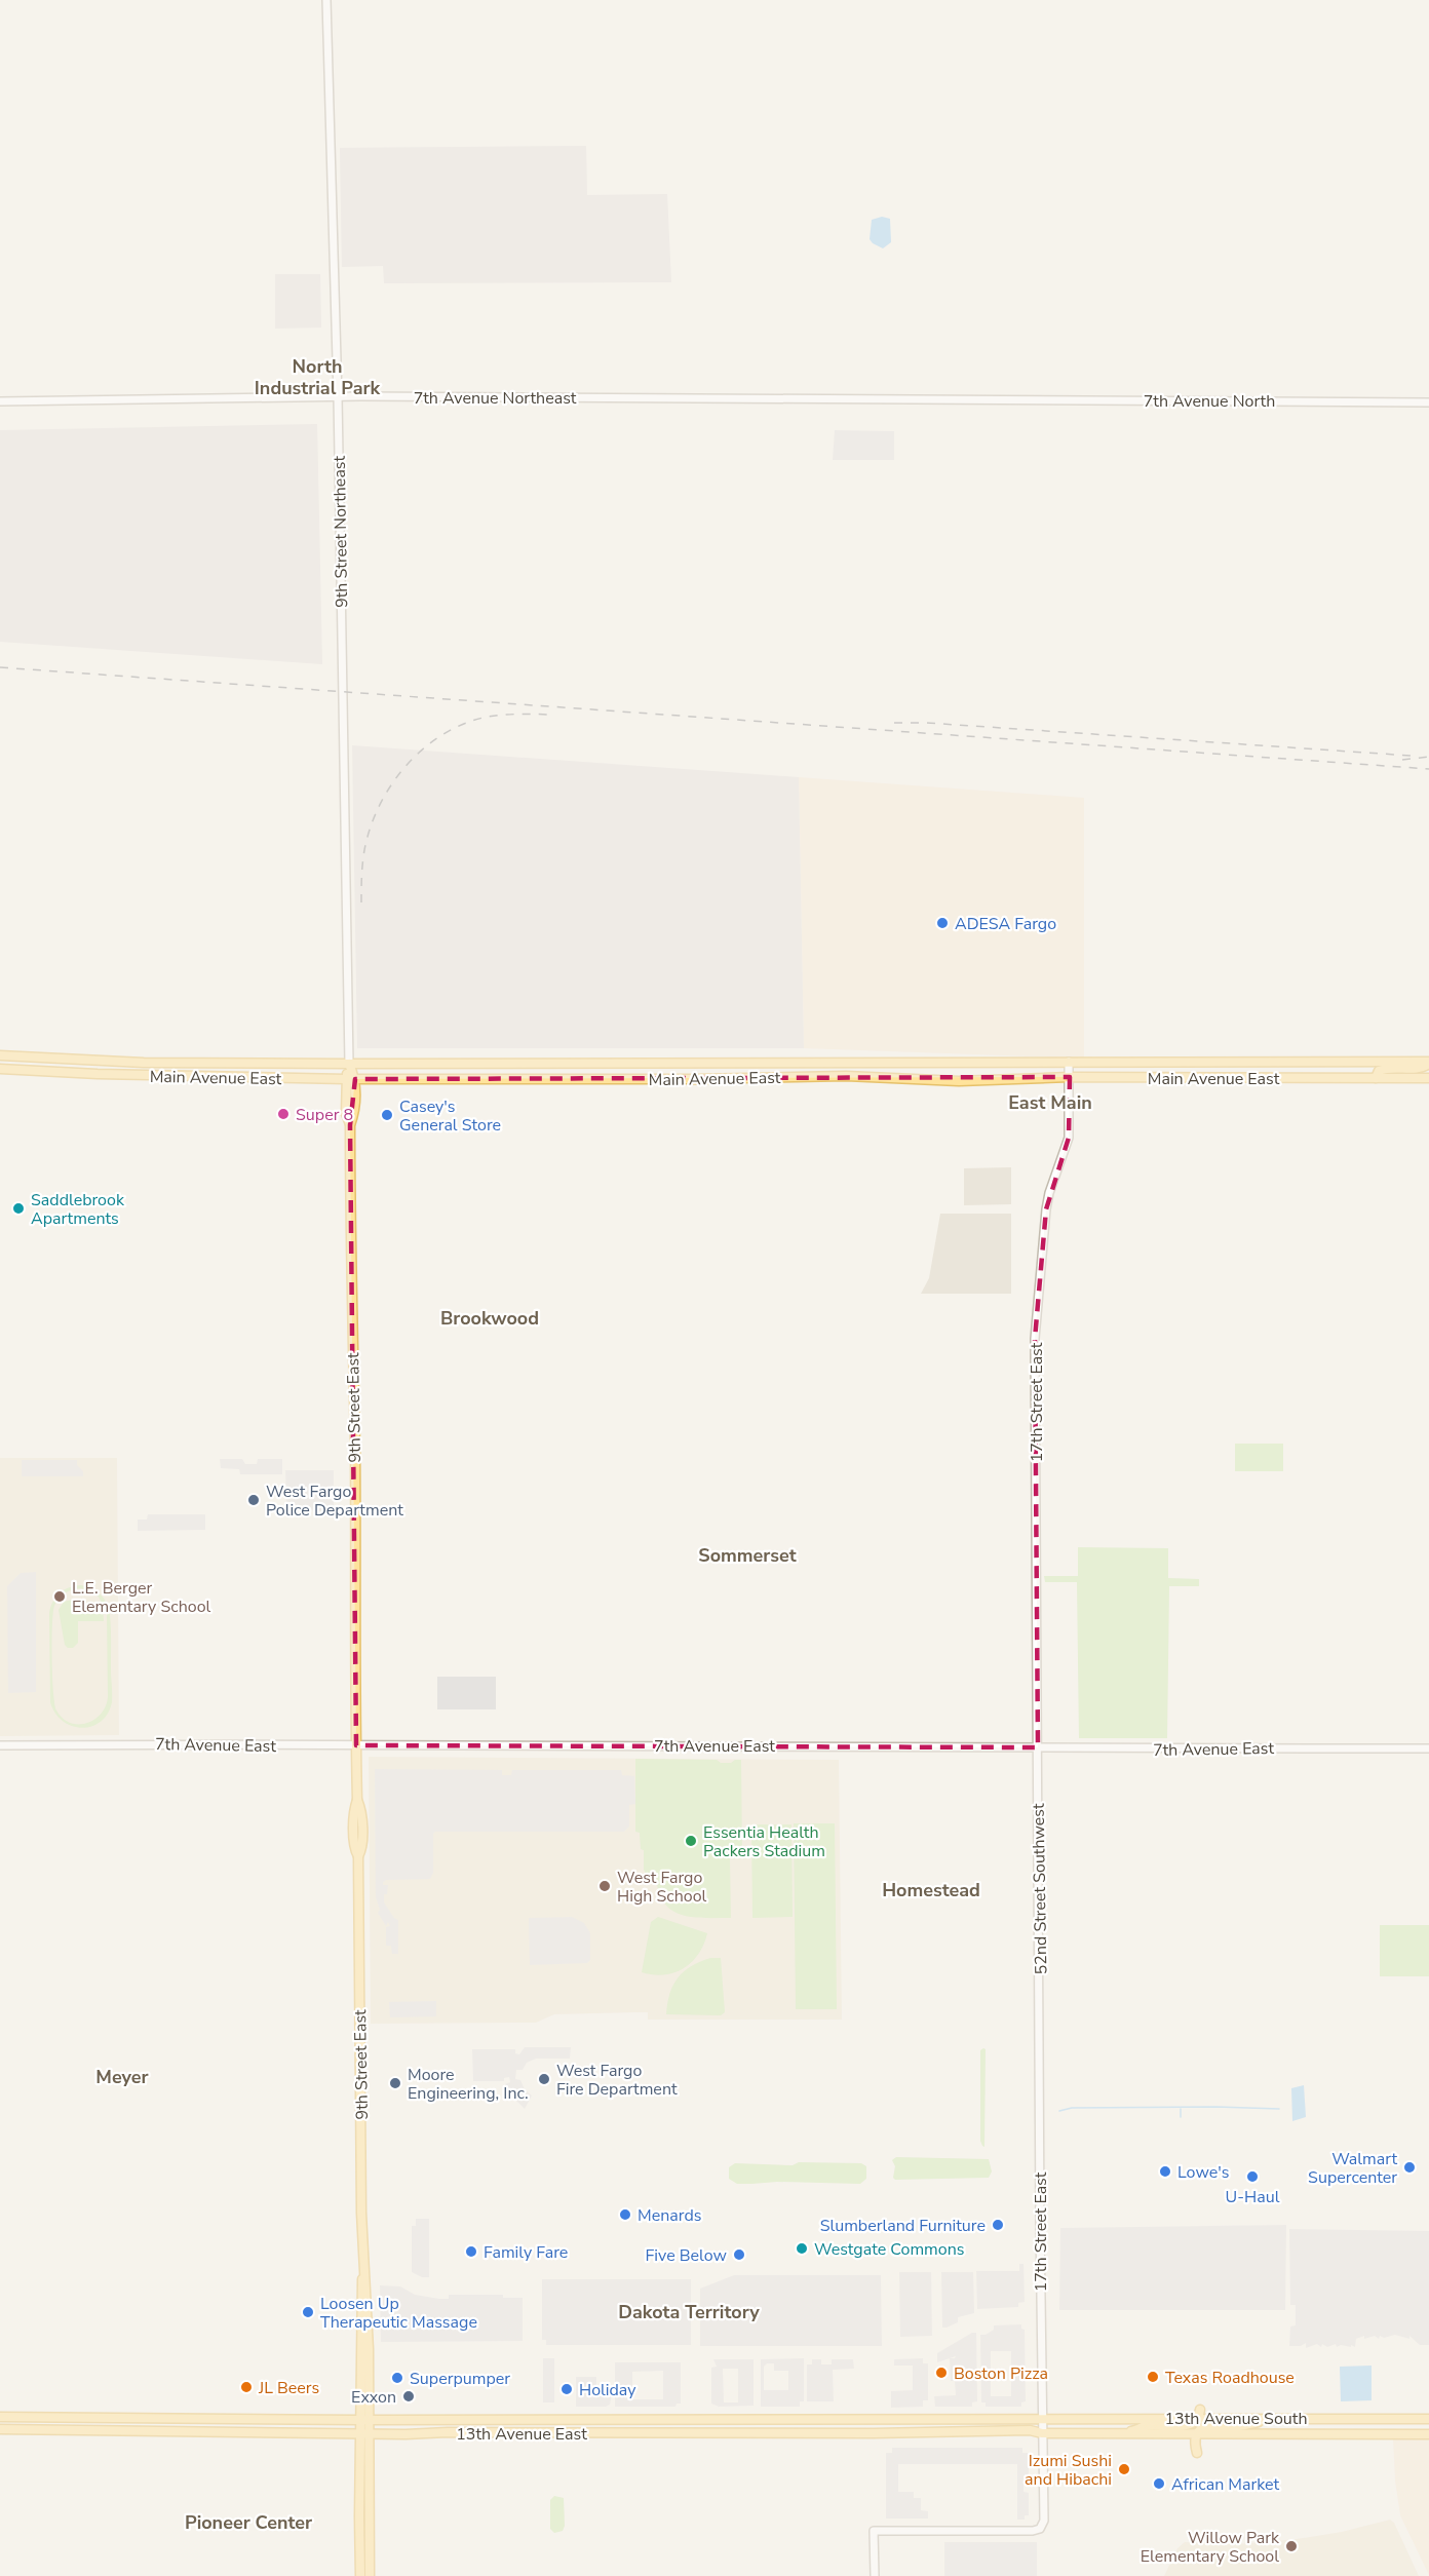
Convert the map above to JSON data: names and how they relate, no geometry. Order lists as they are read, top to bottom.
{
  "streets": {
    "main road": [
      "Main Avenue East",
      "9th Street East",
      "13th Avenue South",
      "13th Avenue East"
    ],
    "street": [
      "7th Avenue Northeast",
      "7th Avenue North",
      "9th Street Northeast",
      "17th Street East",
      "7th Avenue East",
      "52nd Street Southwest"
    ]
  },
  "crossings": [
    ["7th Avenue Northeast", "7th Avenue North"],
    ["7th Avenue Northeast", "9th Street Northeast"],
    ["9th Street Northeast", "Main Avenue East"],
    ["9th Street Northeast", "9th Street East"],
    ["Main Avenue East", "17th Street East"],
    ["Main Avenue East", "9th Street East"],
    ["17th Street East", "7th Avenue East"],
    ["17th Street East", "52nd Street Southwest"],
    ["17th Street East", "13th Avenue South"],
    ["17th Street East", "13th Avenue East"],
    ["9th Street East", "7th Avenue East"],
    ["9th Street East", "13th Avenue East"],
    ["7th Avenue East", "52nd Street Southwest"],
    ["13th Avenue South", "13th Avenue East"]
  ],
  "districts": [
    "North Industrial Park",
    "East Main",
    "Brookwood",
    "Sommerset",
    "Homestead",
    "Meyer",
    "Dakota Territory",
    "Pioneer Center"
  ],
  "places": [
    "ADESA Fargo",
    "Super 8",
    "Casey's General Store",
    "Saddlebrook Apartments",
    "West Fargo Police Department",
    "L.E. Berger Elementary School",
    "Essentia Health Packers Stadium",
    "West Fargo High School",
    "West Fargo Fire Department",
    "Moore Engineering, Inc.",
    "Walmart Supercenter",
    "Lowe's",
    "U-Haul",
    "Menards",
    "Slumberland Furniture",
    "Westgate Commons",
    "Family Fare",
    "Five Below",
    "Loosen Up Therapeutic Massage",
    "Boston Pizza",
    "Texas Roadhouse",
    "Superpumper",
    "JL Beers",
    "Holiday",
    "Exxon",
    "Izumi Sushi and Hibachi",
    "African Market",
    "Willow Park Elementary School"
  ]
}
